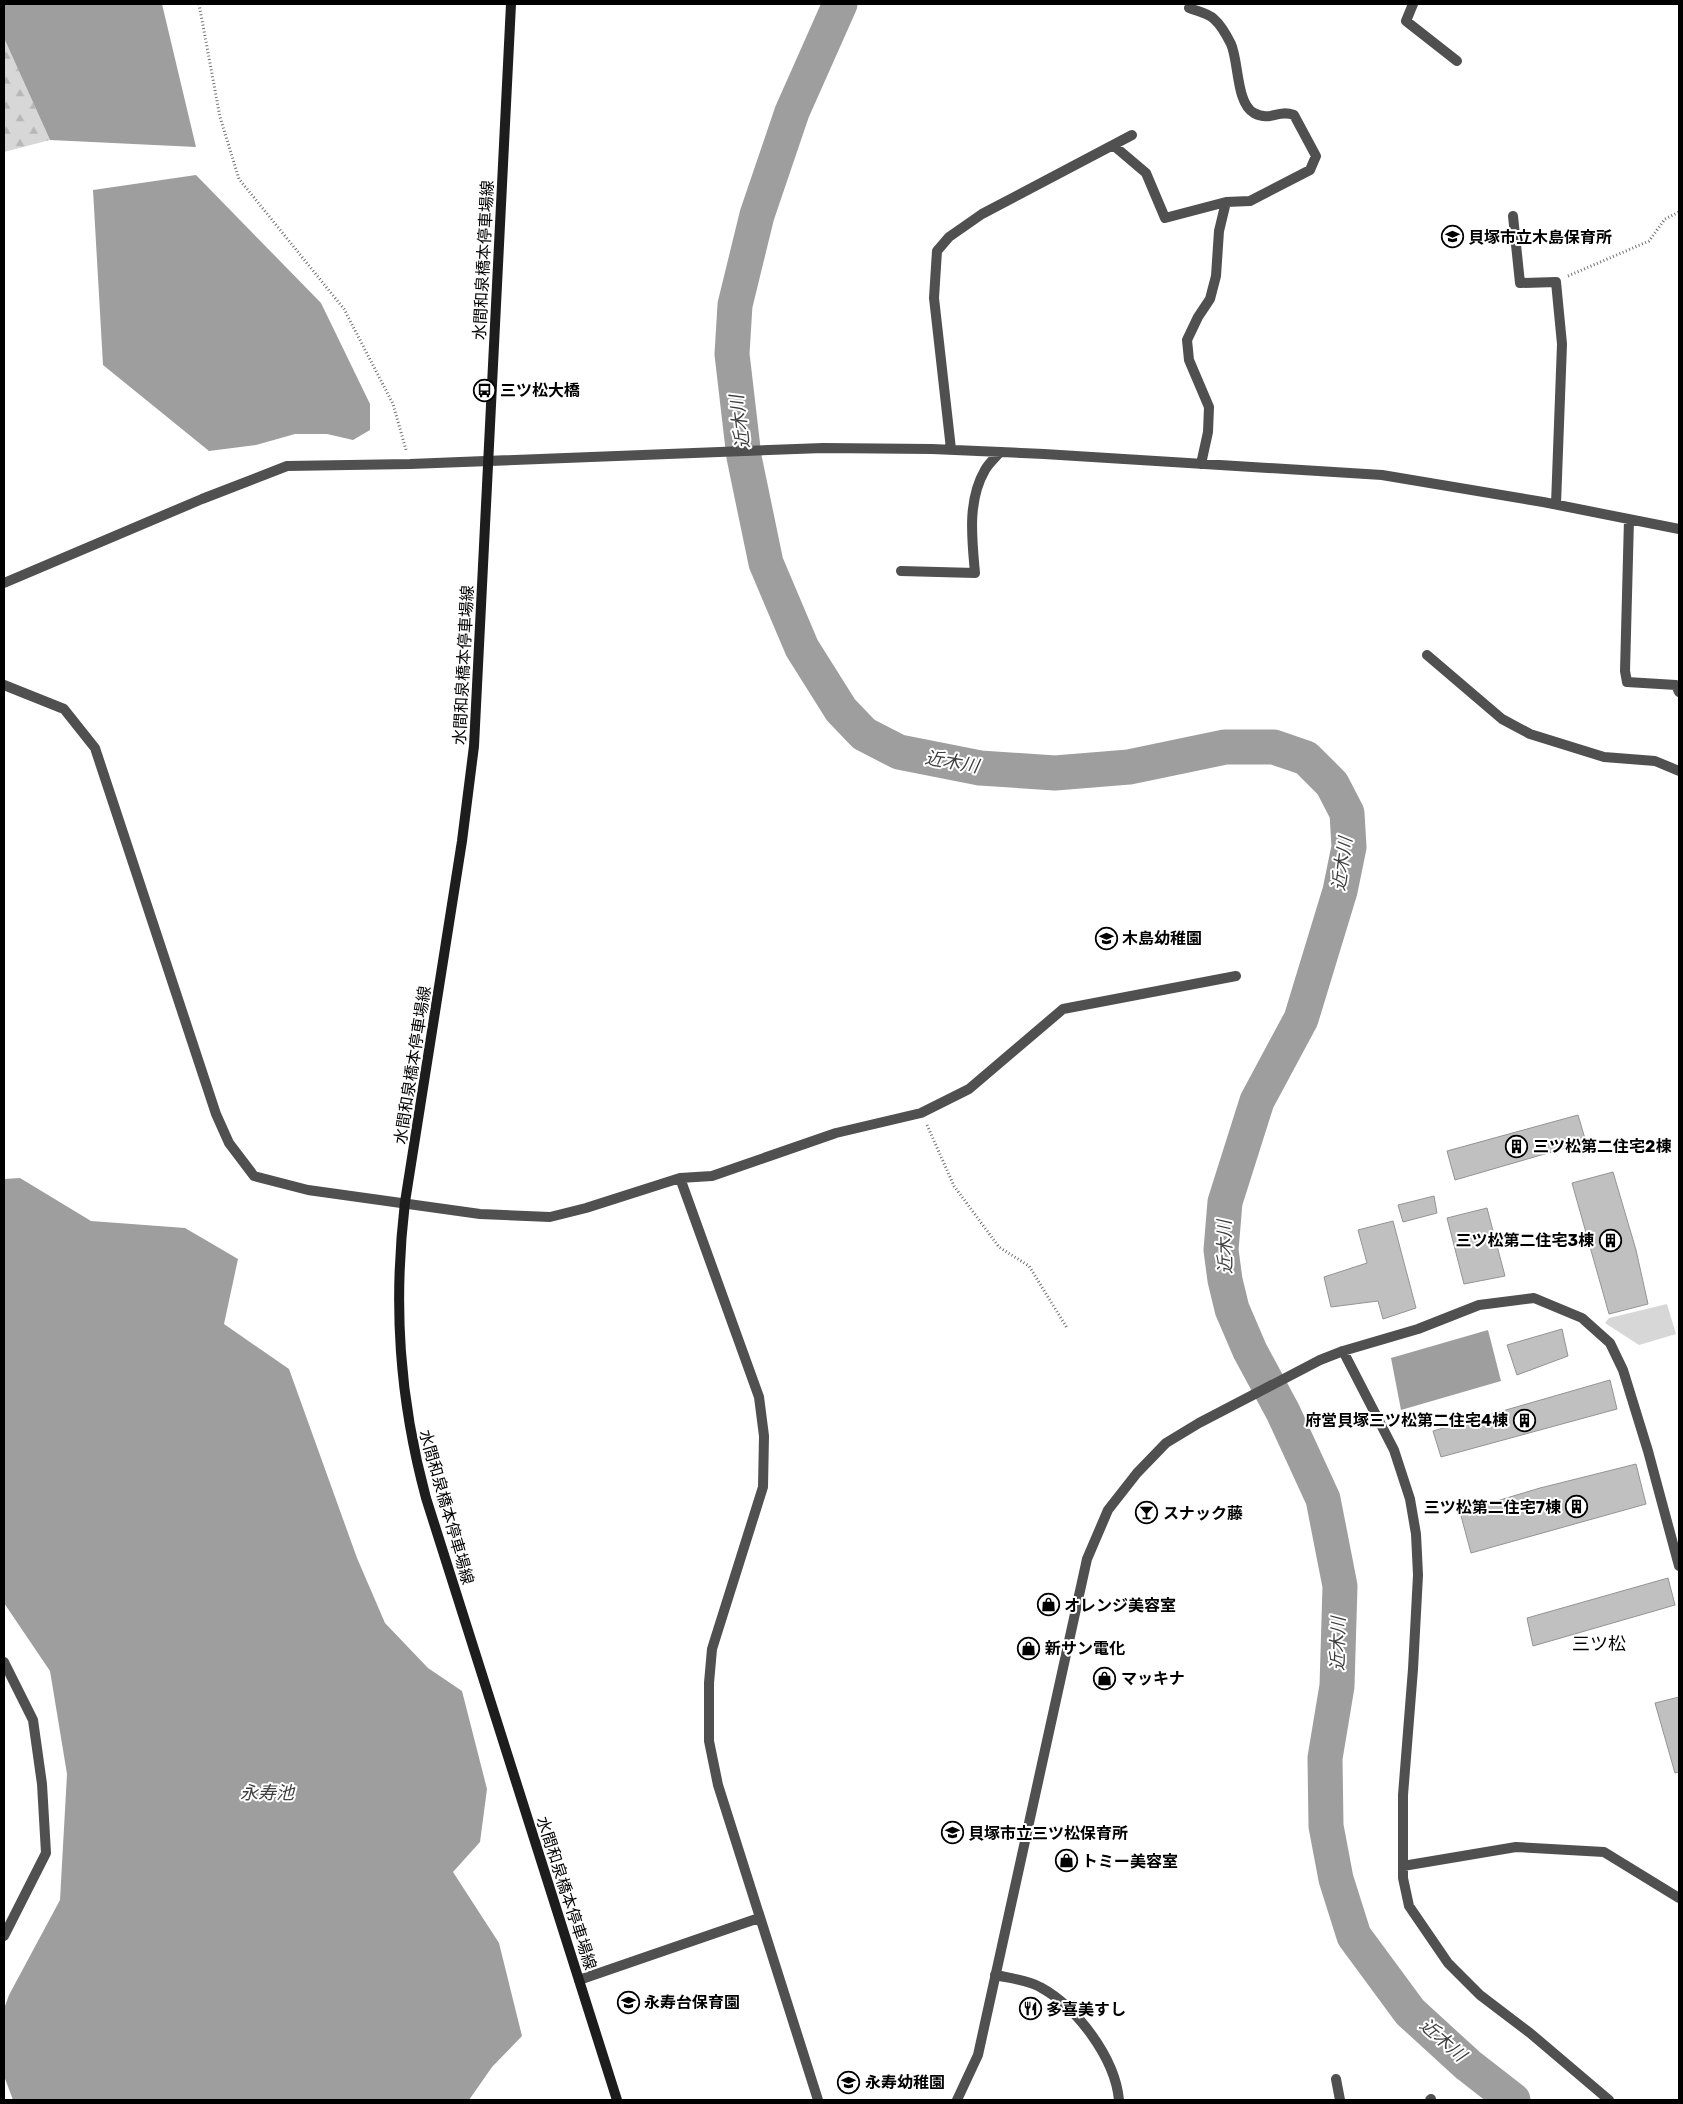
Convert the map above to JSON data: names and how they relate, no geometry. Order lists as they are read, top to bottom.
{
  "streets": {
    "main road": ["水間和泉橋本停車場線"]
  },
  "districts": ["三ツ松"],
  "water": ["近木川", "永寿池"],
  "places": {
    "school or university": [
      "貝塚市立木島保育所",
      "木島幼稚園",
      "貝塚市立三ツ松保育所",
      "永寿台保育園",
      "永寿幼稚園"
    ],
    "bus stop": ["三ツ松大橋"],
    "building": [
      "三ツ松第二住宅2棟",
      "三ツ松第二住宅3棟",
      "府営貝塚三ツ松第二住宅4棟",
      "三ツ松第二住宅7棟"
    ],
    "bar": ["スナック藤"],
    "shop": [
      "オレンジ美容室",
      "新サン電化",
      "マッキナ",
      "トミー美容室"
    ],
    "restaurant": ["多喜美すし"]
  }
}
